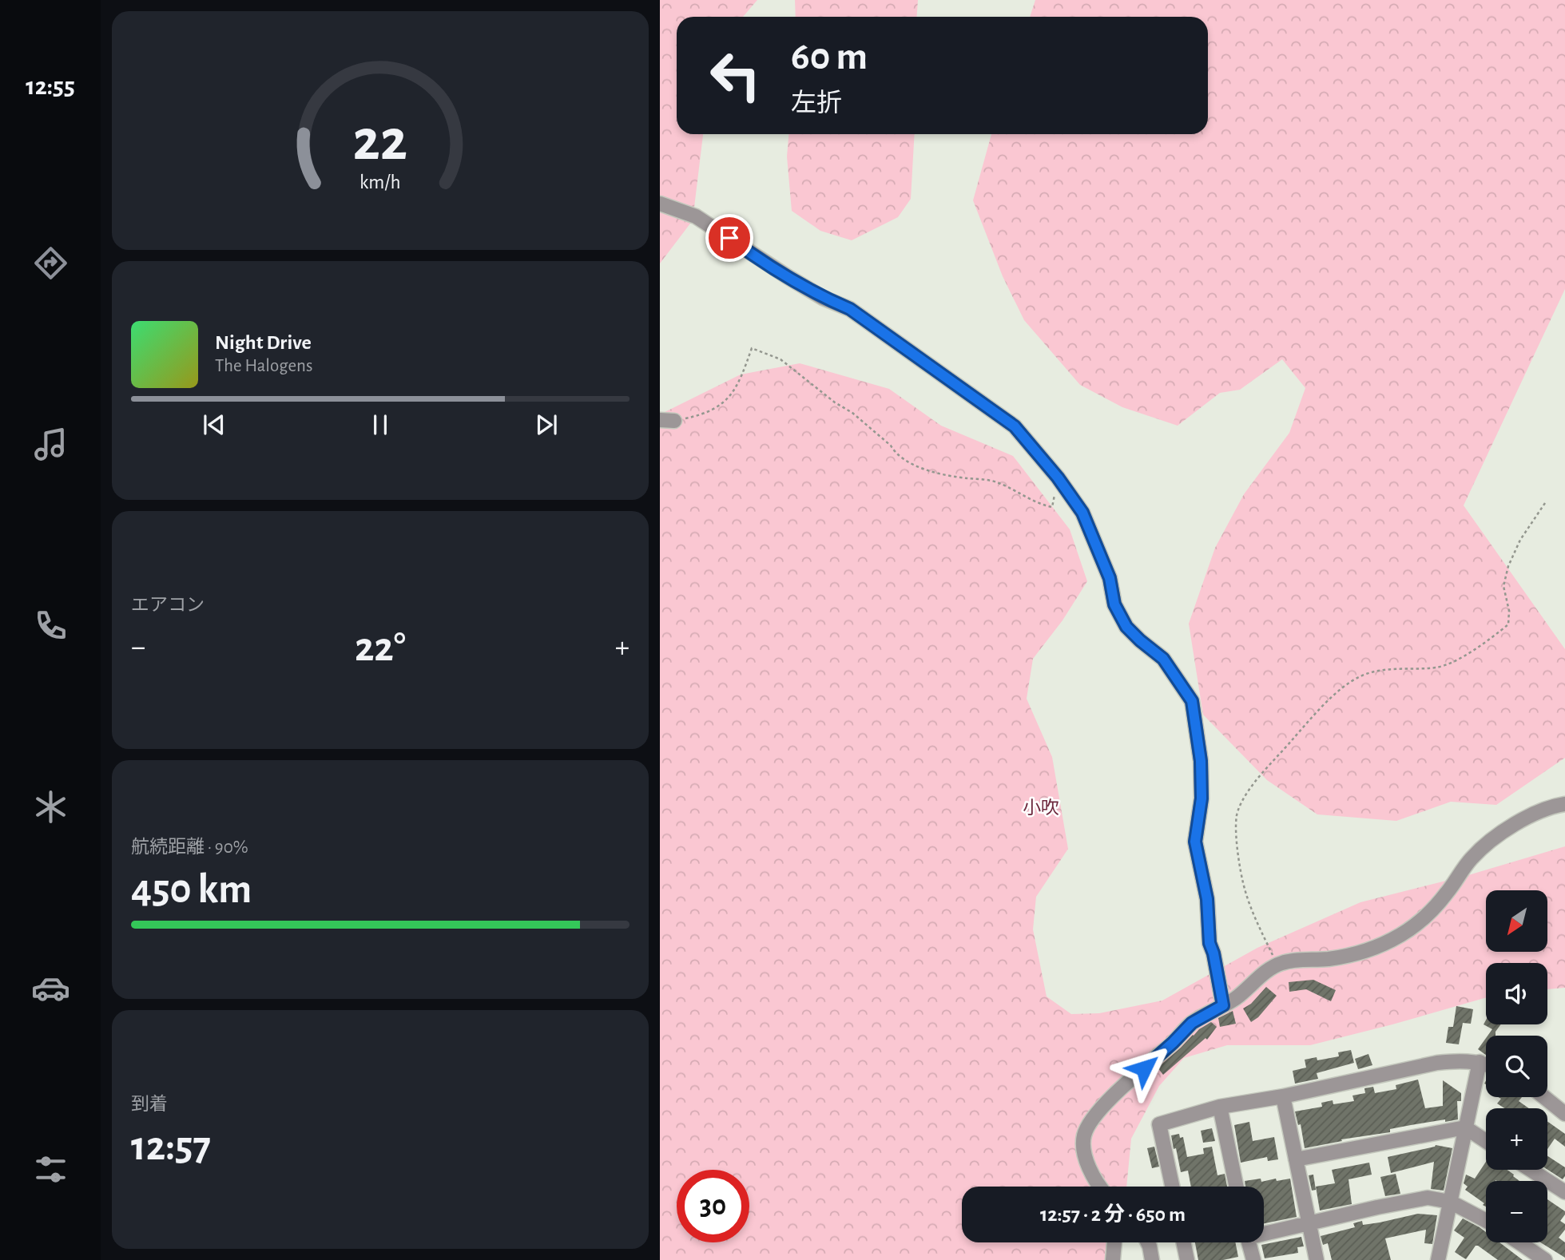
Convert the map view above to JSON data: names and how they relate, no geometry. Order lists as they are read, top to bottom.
{
  "districts": ["小吹"],
  "north": "bottom left",
  "page": {
    "tabs": "12:55",
    "turn": ["60 m", "左折"],
    "song": ["Night Drive", "The Halogens"],
    "tile": [
      "エアコン",
      ["航続距離 · 90%", "450 km"],
      ["到着", "12:57"]
    ],
    "heat": ["−", "22°", "+"],
    "map_buttons": ["+", "−"],
    "limit": "30",
    "trip": "12:57 · 2 分 · 650 m",
    "gauge": ["22", "km/h"]
  }
}
